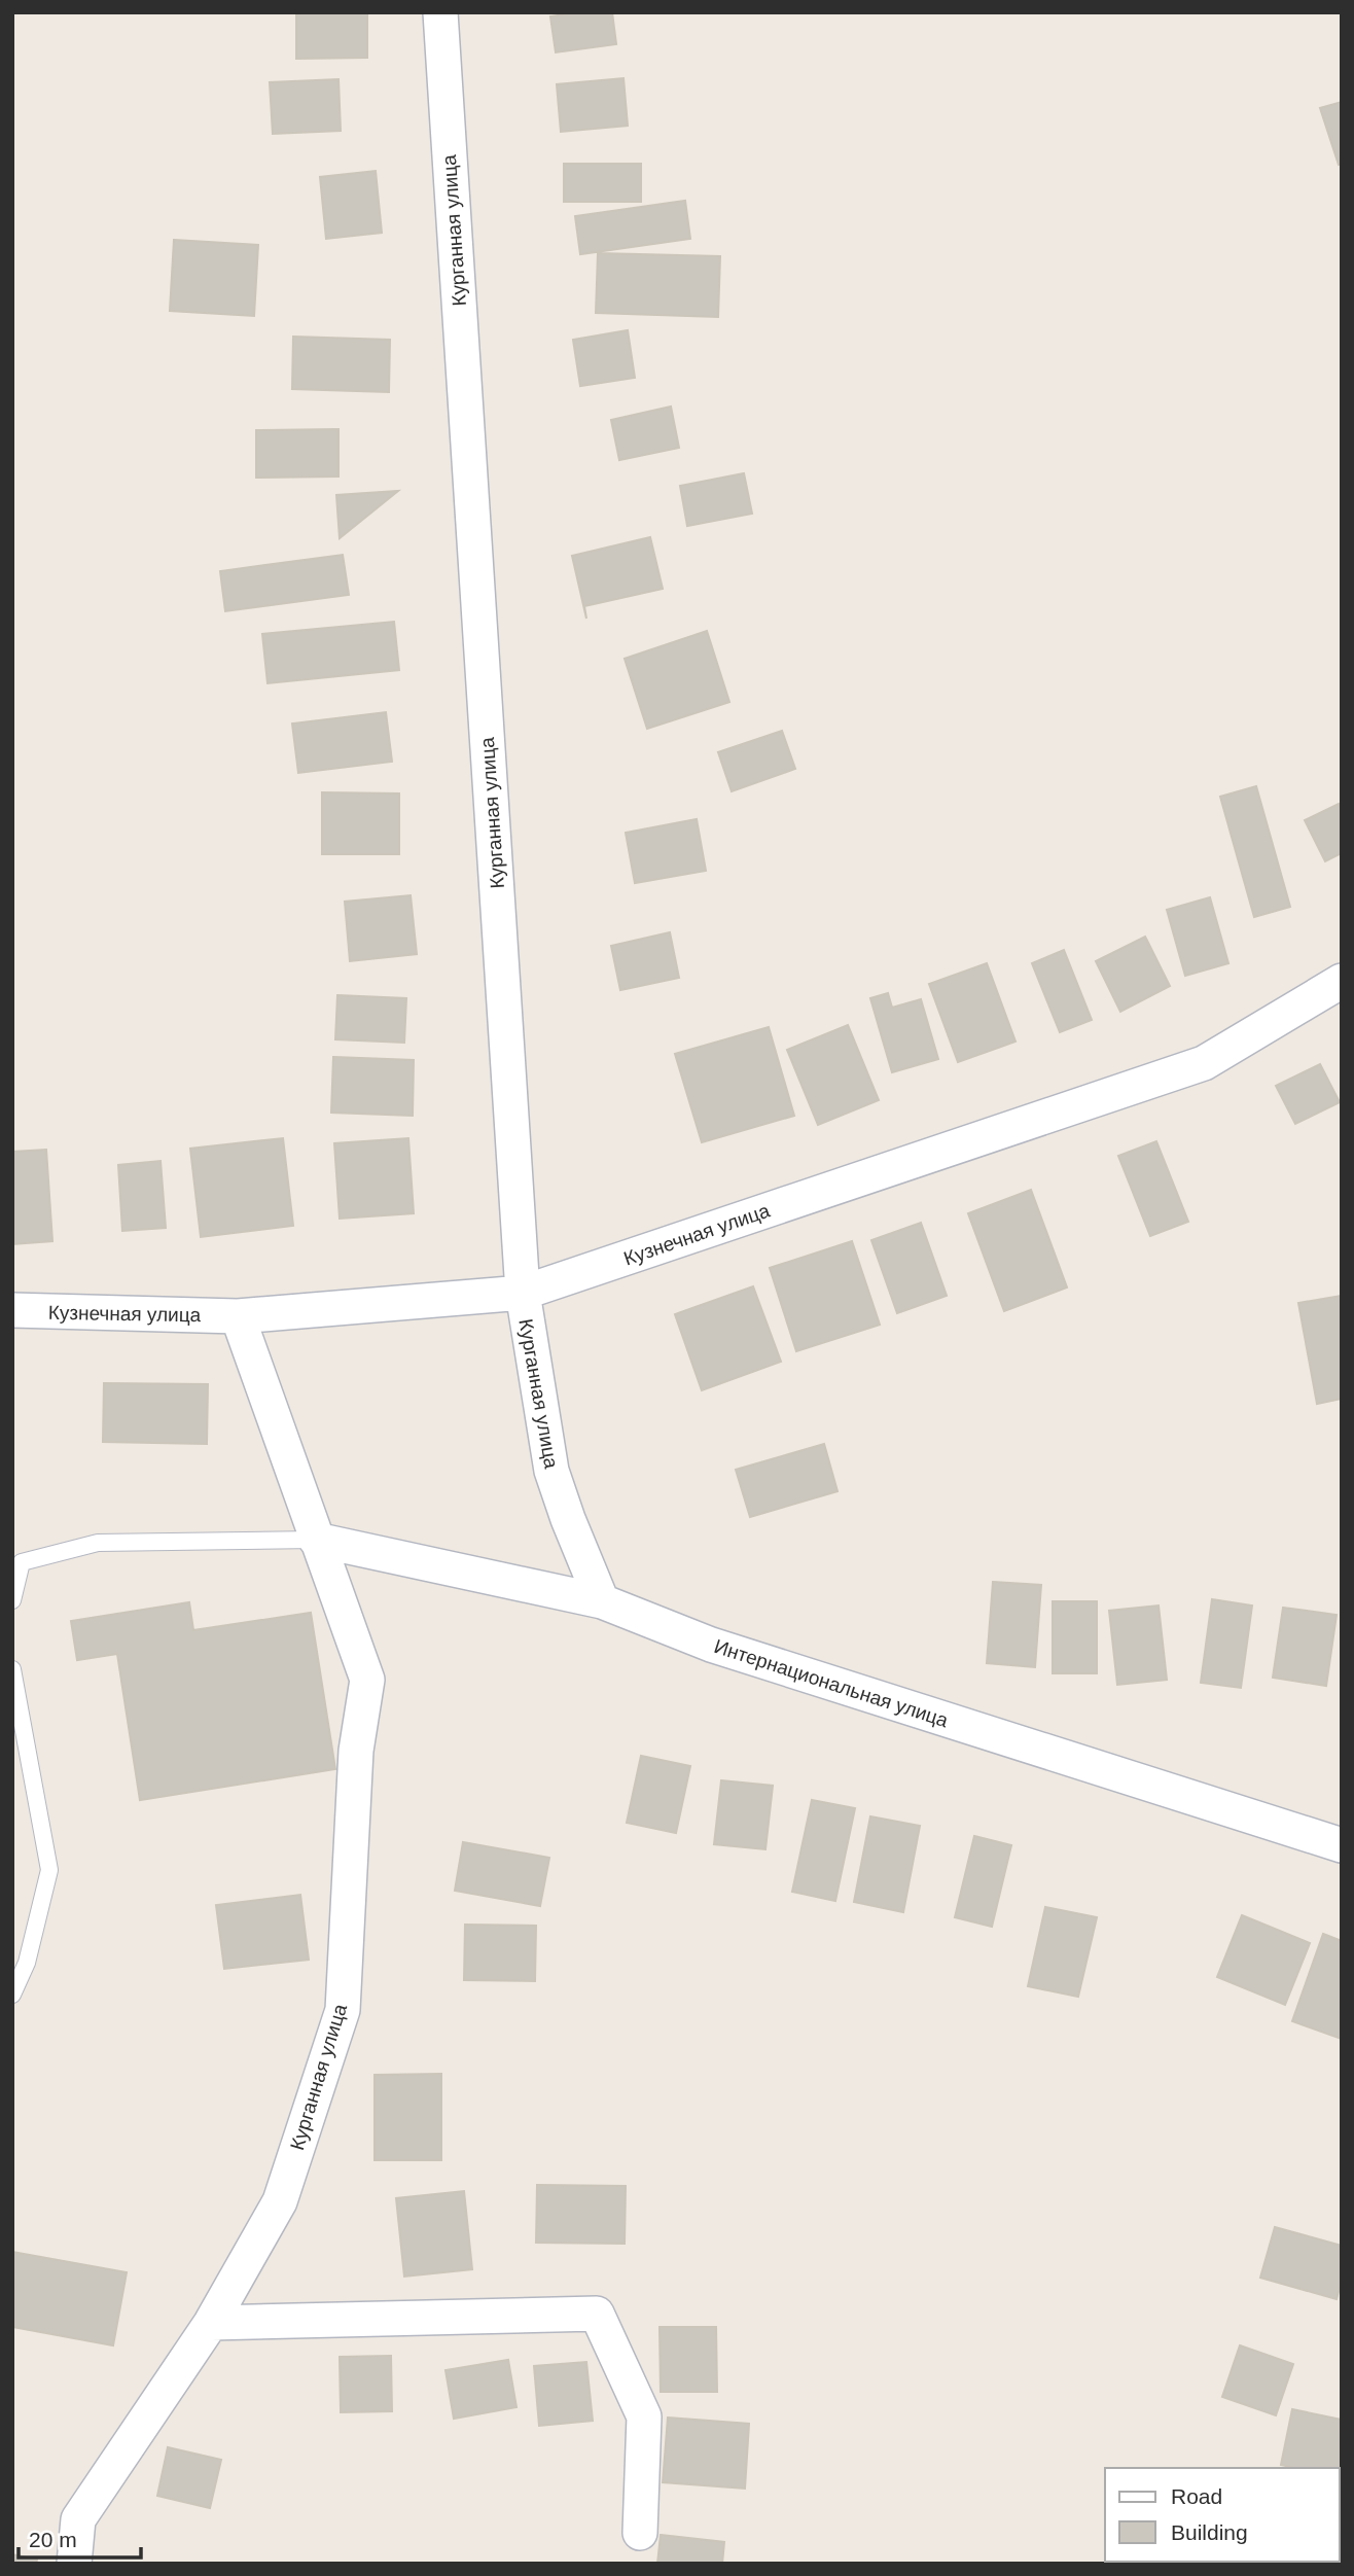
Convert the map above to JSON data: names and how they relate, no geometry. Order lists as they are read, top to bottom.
{
  "streets": {
    "street": ["Курганная улица", "Кузнечная улица", "Интернациональная улица"]
  },
  "crossings": [
    ["Курганная улица", "Кузнечная улица"],
    ["Курганная улица", "Интернациональная улица"]
  ],
  "legend": ["Road", "Building"],
  "scale_bar": "20 m"
}
